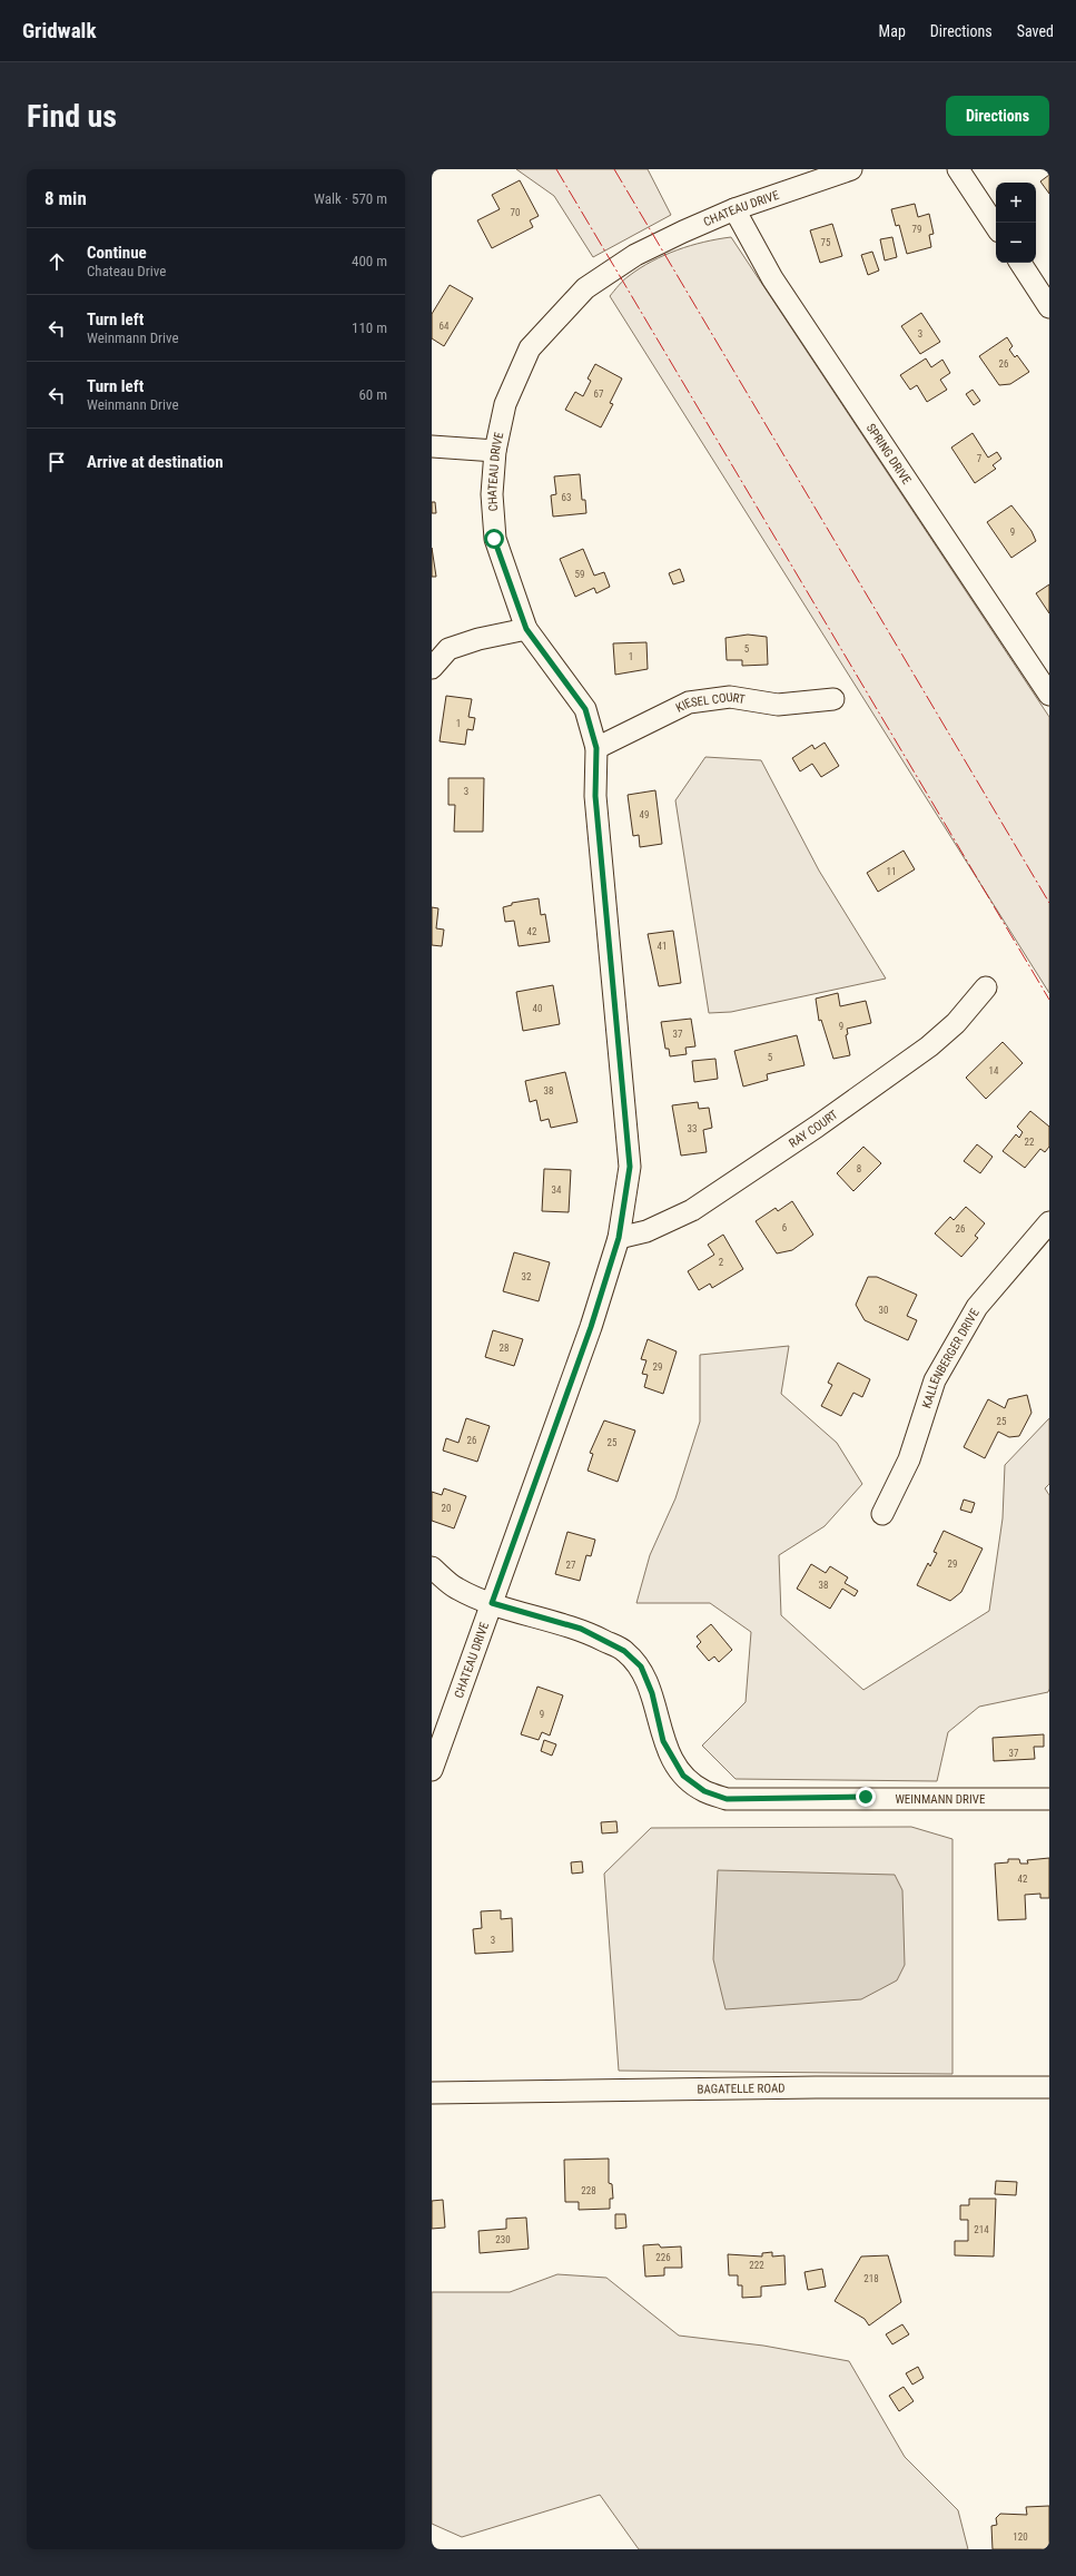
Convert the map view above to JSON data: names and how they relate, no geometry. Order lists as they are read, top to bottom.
{
  "streets": {
    "street": [
      "CHATEAU DRIVE",
      "SPRING DRIVE",
      "KIESEL COURT",
      "RAY COURT",
      "KALLENBERGER DRIVE",
      "WEINMANN DRIVE",
      "BAGATELLE ROAD"
    ]
  },
  "crossings": [
    ["CHATEAU DRIVE", "SPRING DRIVE"],
    ["CHATEAU DRIVE", "KIESEL COURT"],
    ["CHATEAU DRIVE", "RAY COURT"],
    ["CHATEAU DRIVE", "WEINMANN DRIVE"]
  ],
  "house_numbers": [
    "70",
    "79",
    "75",
    "64",
    "3",
    "26",
    "67",
    "7",
    "63",
    "9",
    "59",
    "5",
    "1",
    "1",
    "3",
    "49",
    "11",
    "42",
    "41",
    "40",
    "9",
    "37",
    "5",
    "14",
    "38",
    "33",
    "22",
    "8",
    "34",
    "6",
    "26",
    "2",
    "32",
    "30",
    "28",
    "29",
    "25",
    "26",
    "25",
    "20",
    "29",
    "27",
    "38",
    "9",
    "37",
    "42",
    "3",
    "228",
    "214",
    "230",
    "226",
    "222",
    "218",
    "120"
  ],
  "page": {
    "header": "Gridwalk",
    "nav": ["Map", "Directions", "Saved"],
    "buttons": "Directions",
    "title": "Find us",
    "heading": ["8 min", "Walk · 570 m"],
    "map_buttons": ["+", "−"],
    "list": [
      ["Continue", "Chateau Drive", "400 m"],
      ["Turn left", "Weinmann Drive", "110 m"],
      ["Turn left", "Weinmann Drive", "60 m"],
      "Arrive at destination"
    ]
  }
}
